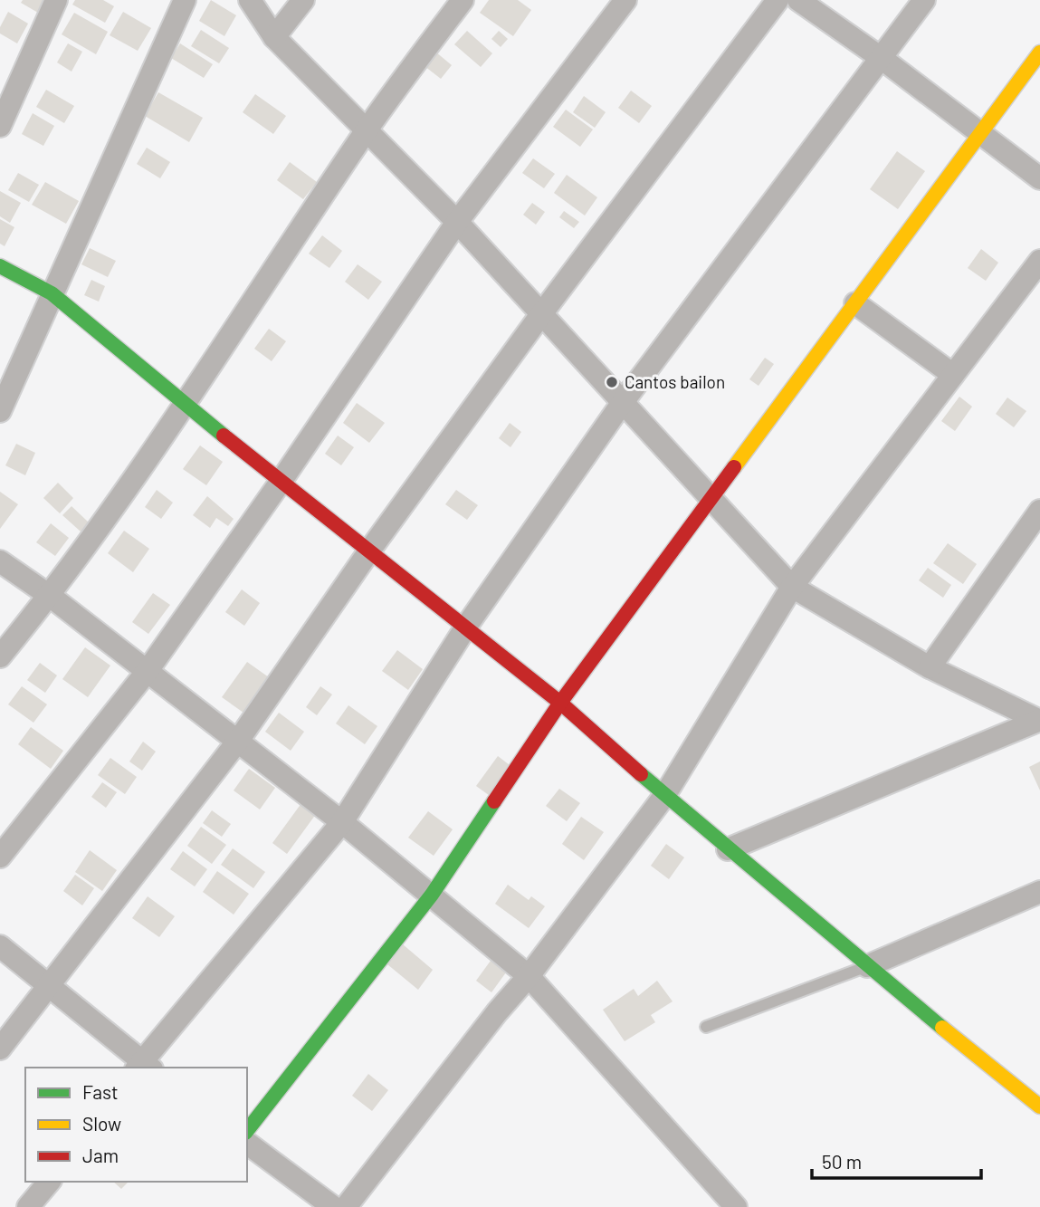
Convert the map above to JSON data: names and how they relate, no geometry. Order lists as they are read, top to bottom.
{
  "places": ["Cantos bailon"],
  "legend": ["Fast", "Slow", "Jam"],
  "scale_bar": "50 m"
}
